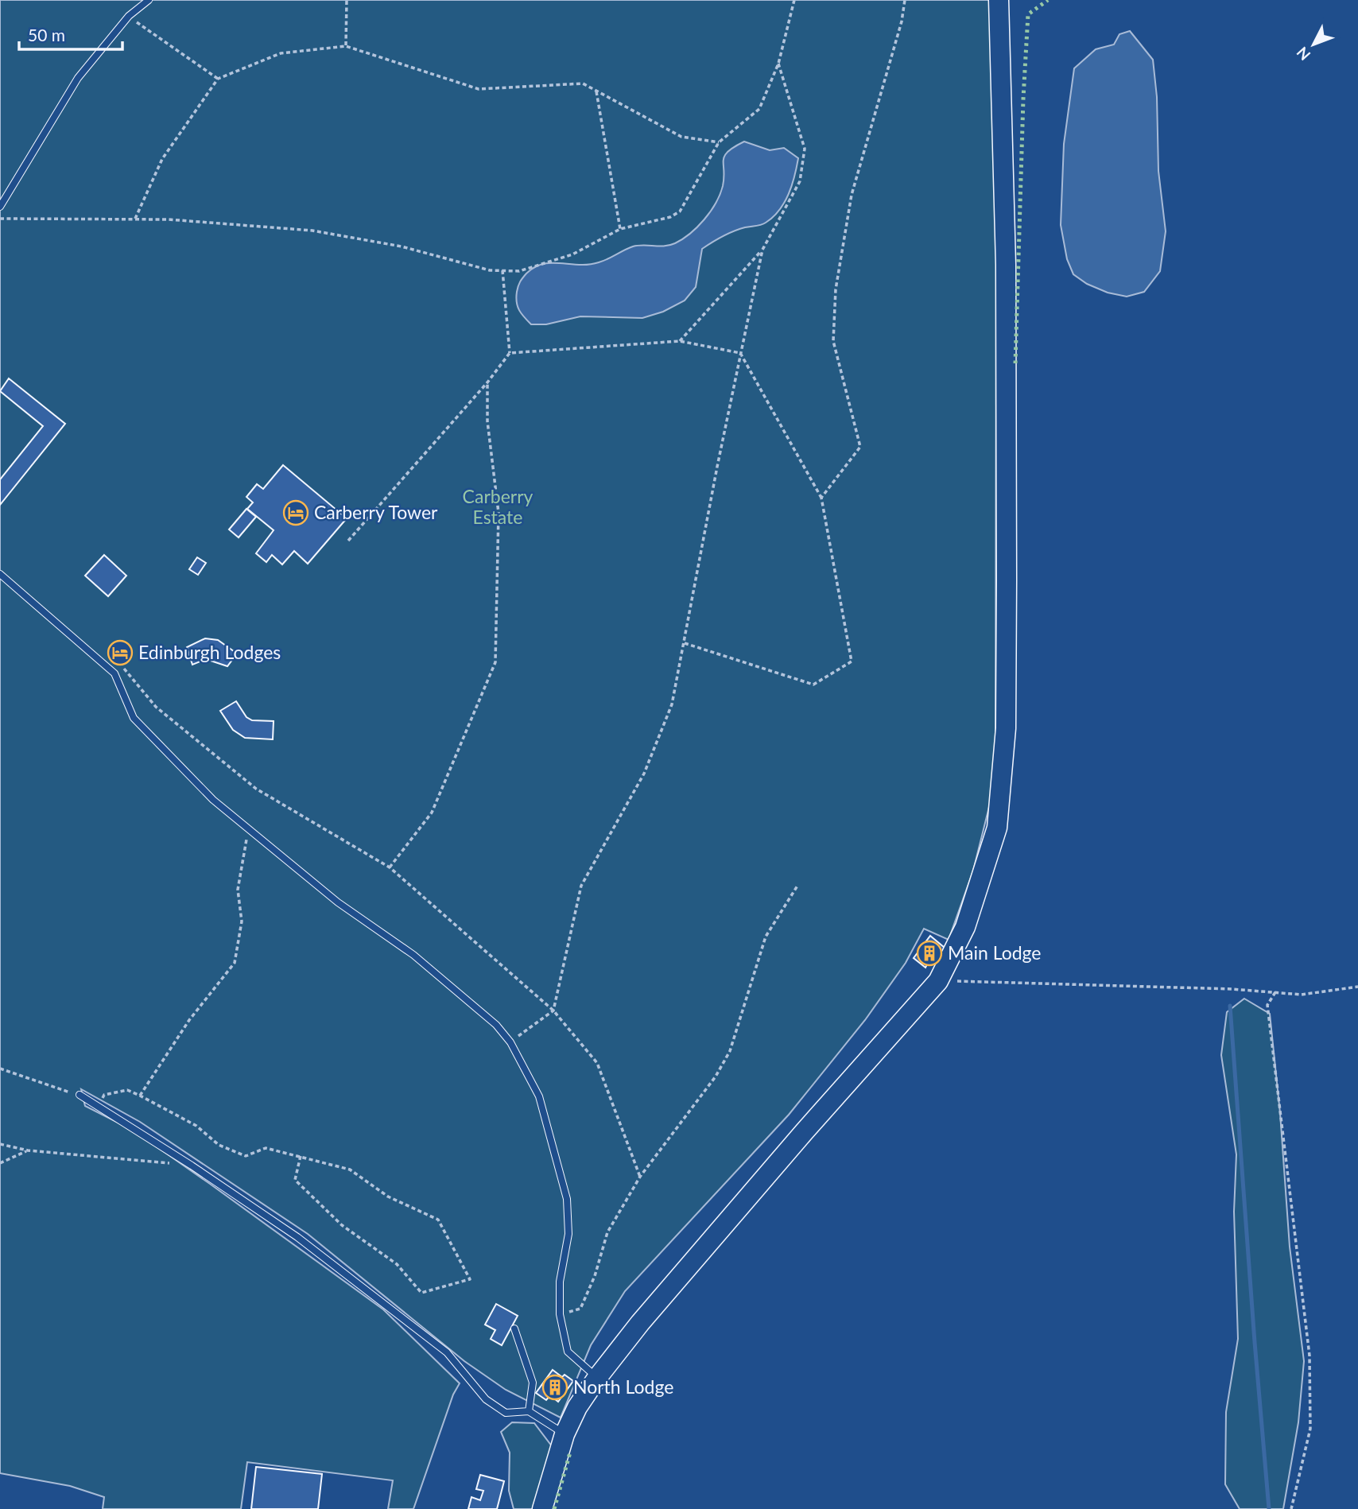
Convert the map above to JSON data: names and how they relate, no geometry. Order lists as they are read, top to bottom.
{
  "parks": ["Carberry Estate"],
  "places": {
    "hotel": ["Carberry Tower", "Edinburgh Lodges"],
    "building": ["Main Lodge", "North Lodge"]
  },
  "scale_bar": "50 m",
  "north": "bottom left"
}
